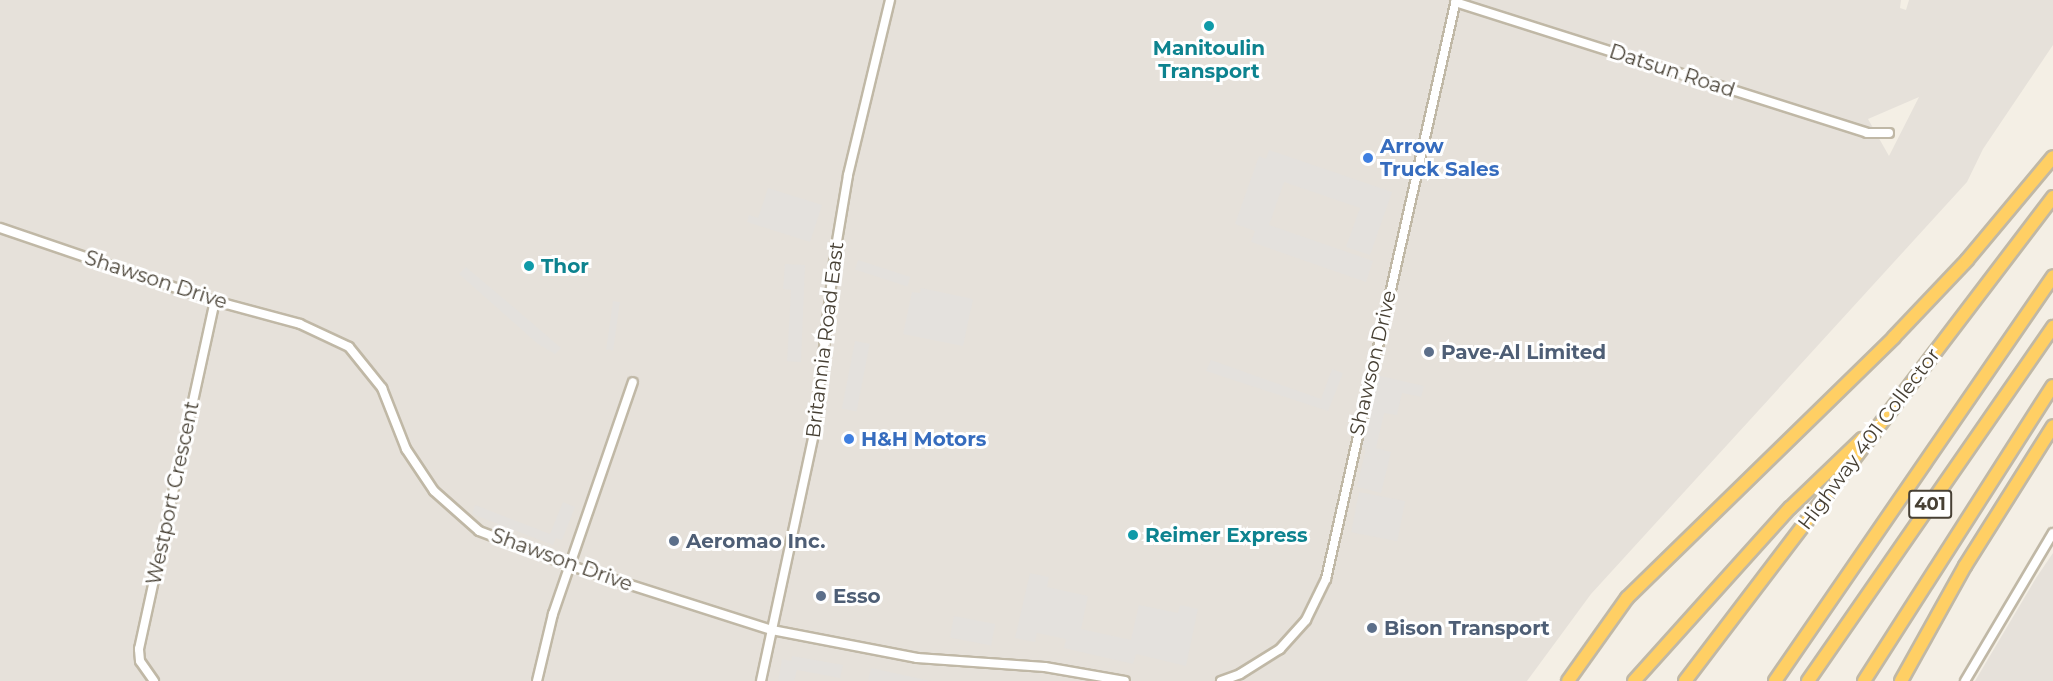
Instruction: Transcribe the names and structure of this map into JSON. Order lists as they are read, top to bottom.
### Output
{
  "streets": {
    "highway": ["Highway 401 Collector", "401"],
    "street": [
      "Datsun Road",
      "Shawson Drive",
      "Britannia Road East",
      "Westport Crescent"
    ]
  },
  "crossings": [
    ["Datsun Road", "Shawson Drive"],
    ["Shawson Drive", "Britannia Road East"],
    ["Shawson Drive", "Westport Crescent"]
  ],
  "places": [
    "Manitoulin Transport",
    "Arrow Truck Sales",
    "Thor",
    "Pave-Al Limited",
    "H&H Motors",
    "Reimer Express",
    "Aeromao Inc.",
    "Esso",
    "Bison Transport"
  ]
}
